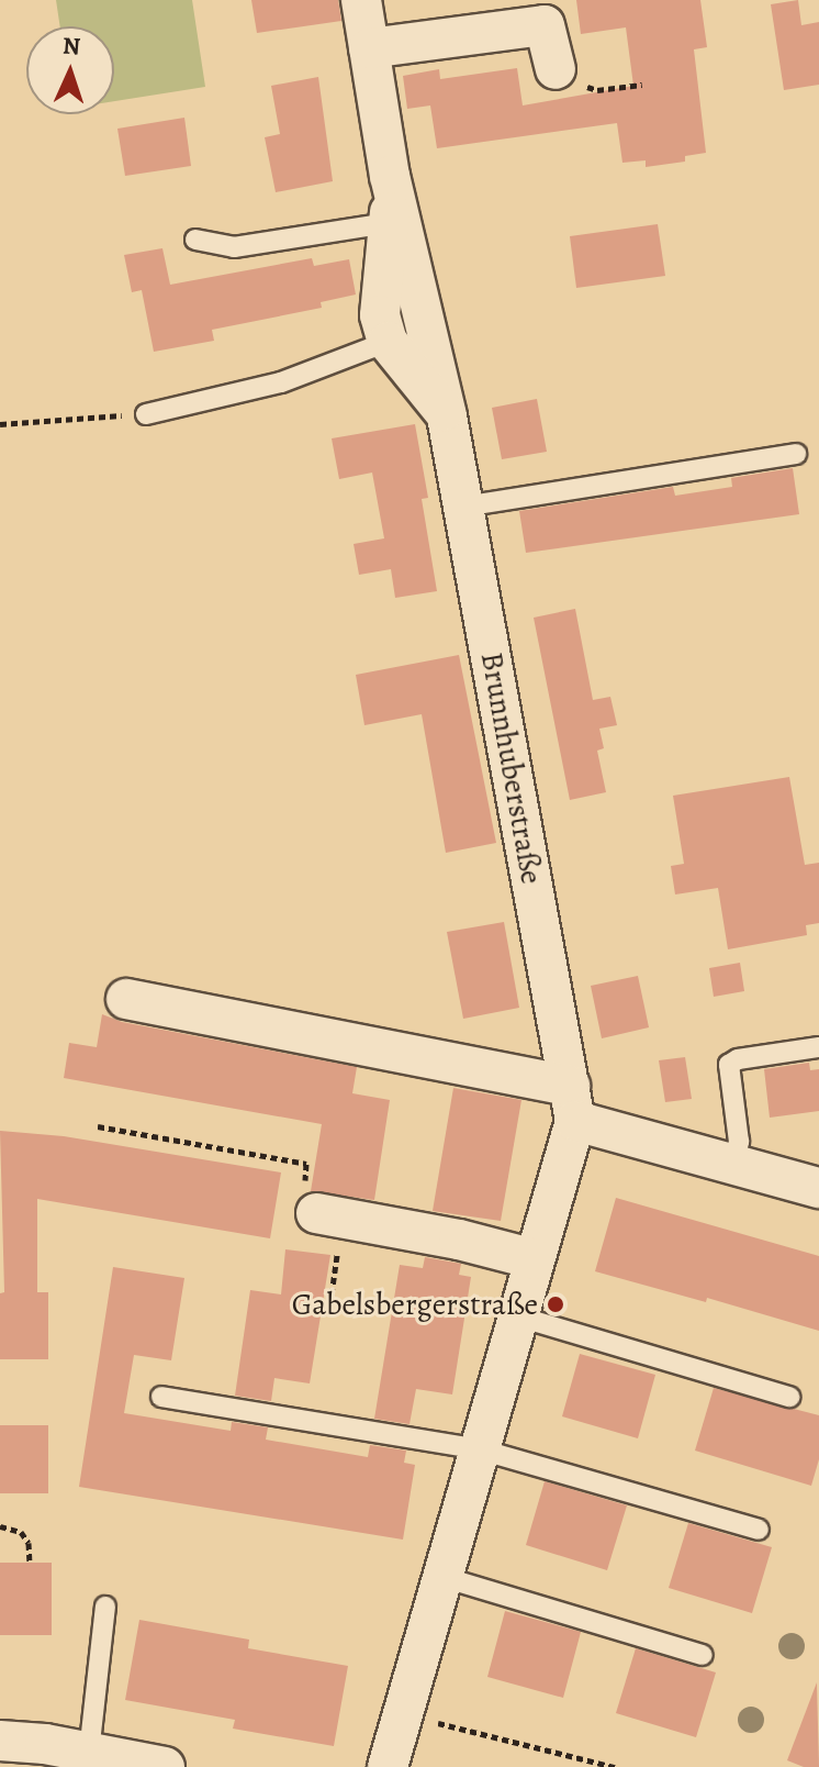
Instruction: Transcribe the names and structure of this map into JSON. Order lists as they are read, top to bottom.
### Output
{
  "streets": {
    "street": ["Brunnhuberstraße"]
  },
  "places": ["Gabelsbergerstraße"],
  "north": "top"
}
